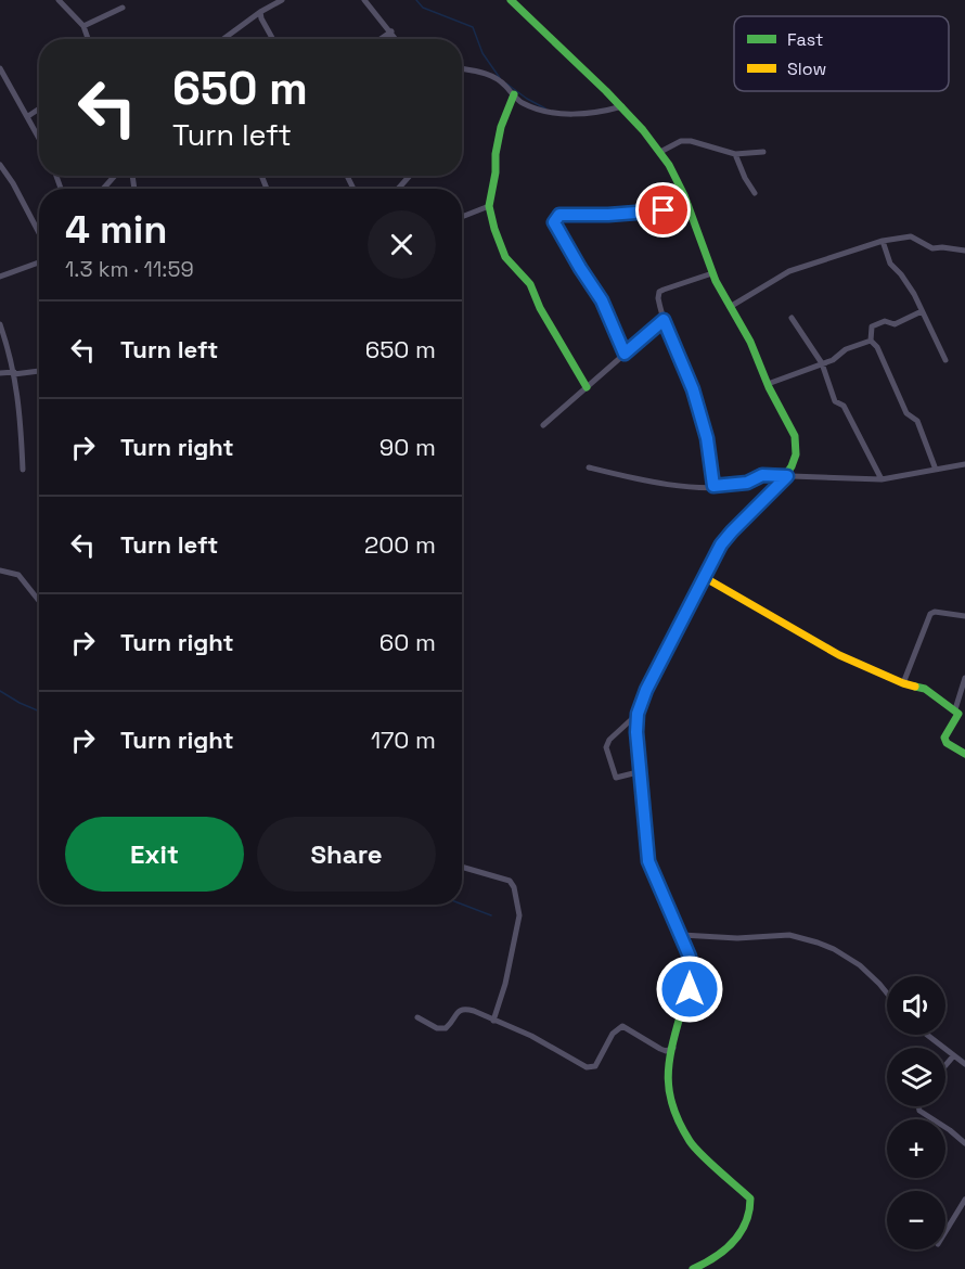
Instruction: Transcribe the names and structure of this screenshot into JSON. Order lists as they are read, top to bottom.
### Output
{
  "legend": ["Fast", "Slow"],
  "page": {
    "turn": ["650 m", "Turn left"],
    "heading": ["4 min", "1.3 km · 11:59"],
    "list": [
      {
        "name": "Turn left",
        "value": "650 m"
      },
      {
        "name": "Turn right",
        "value": "90 m"
      },
      {
        "name": "Turn left",
        "value": "200 m"
      },
      {
        "name": "Turn right",
        "value": "60 m"
      },
      {
        "name": "Turn right",
        "value": "170 m"
      }
    ],
    "buttons": ["Exit", "Share"],
    "map_buttons": ["+", "−"]
  }
}
